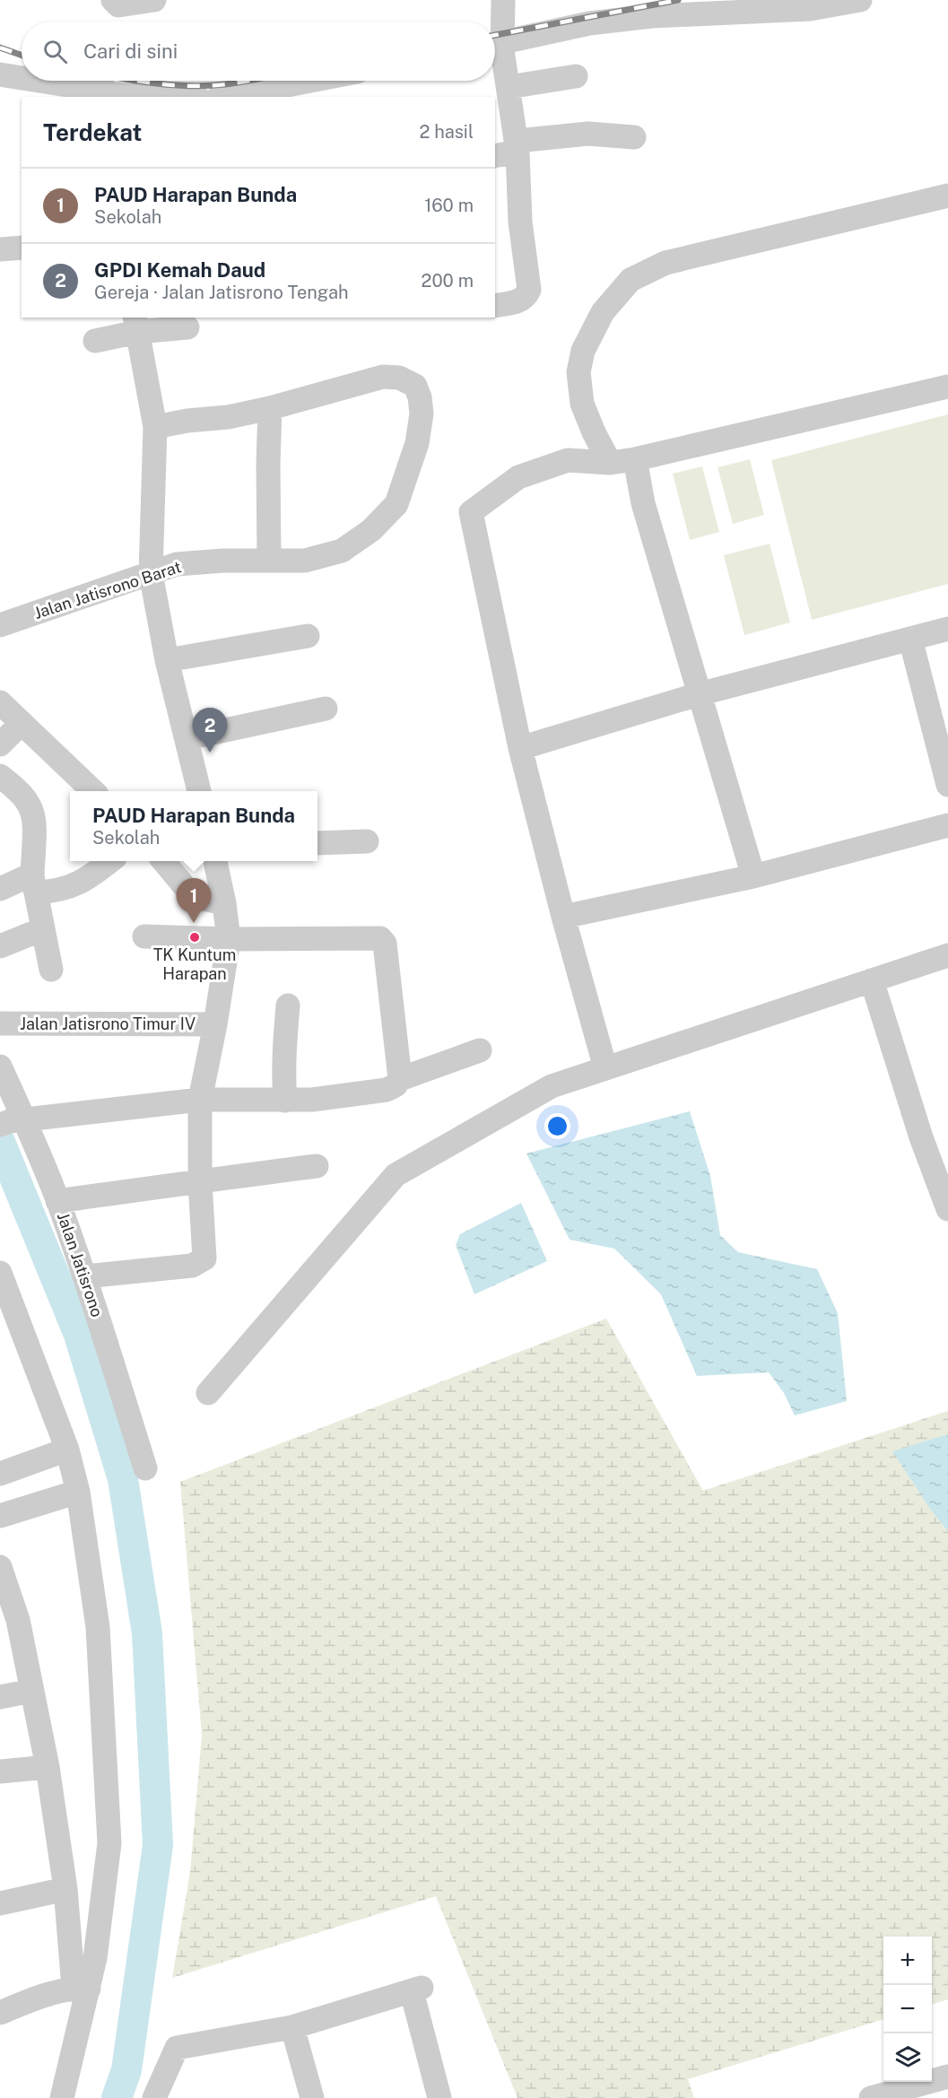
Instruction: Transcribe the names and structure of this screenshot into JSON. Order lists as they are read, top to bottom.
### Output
{
  "streets": {
    "street": ["Jalan Jatisrono Barat", "Jalan Jatisrono Timur IV", "Jalan Jatisrono"]
  },
  "places": ["TK Kuntum Harapan"],
  "page": {
    "search": "Cari di sini",
    "heading": ["Terdekat", "2 hasil"],
    "list": [
      {
        "mark": "1",
        "name": "PAUD Harapan Bunda",
        "note": "Sekolah",
        "value": "160 m"
      },
      {
        "mark": "2",
        "name": "GPDI Kemah Daud",
        "note": "Gereja · Jalan Jatisrono Tengah",
        "value": "200 m"
      }
    ],
    "pins": ["2", "1"],
    "popup": ["PAUD Harapan Bunda", "Sekolah"],
    "map_buttons": ["+", "−"]
  }
}
